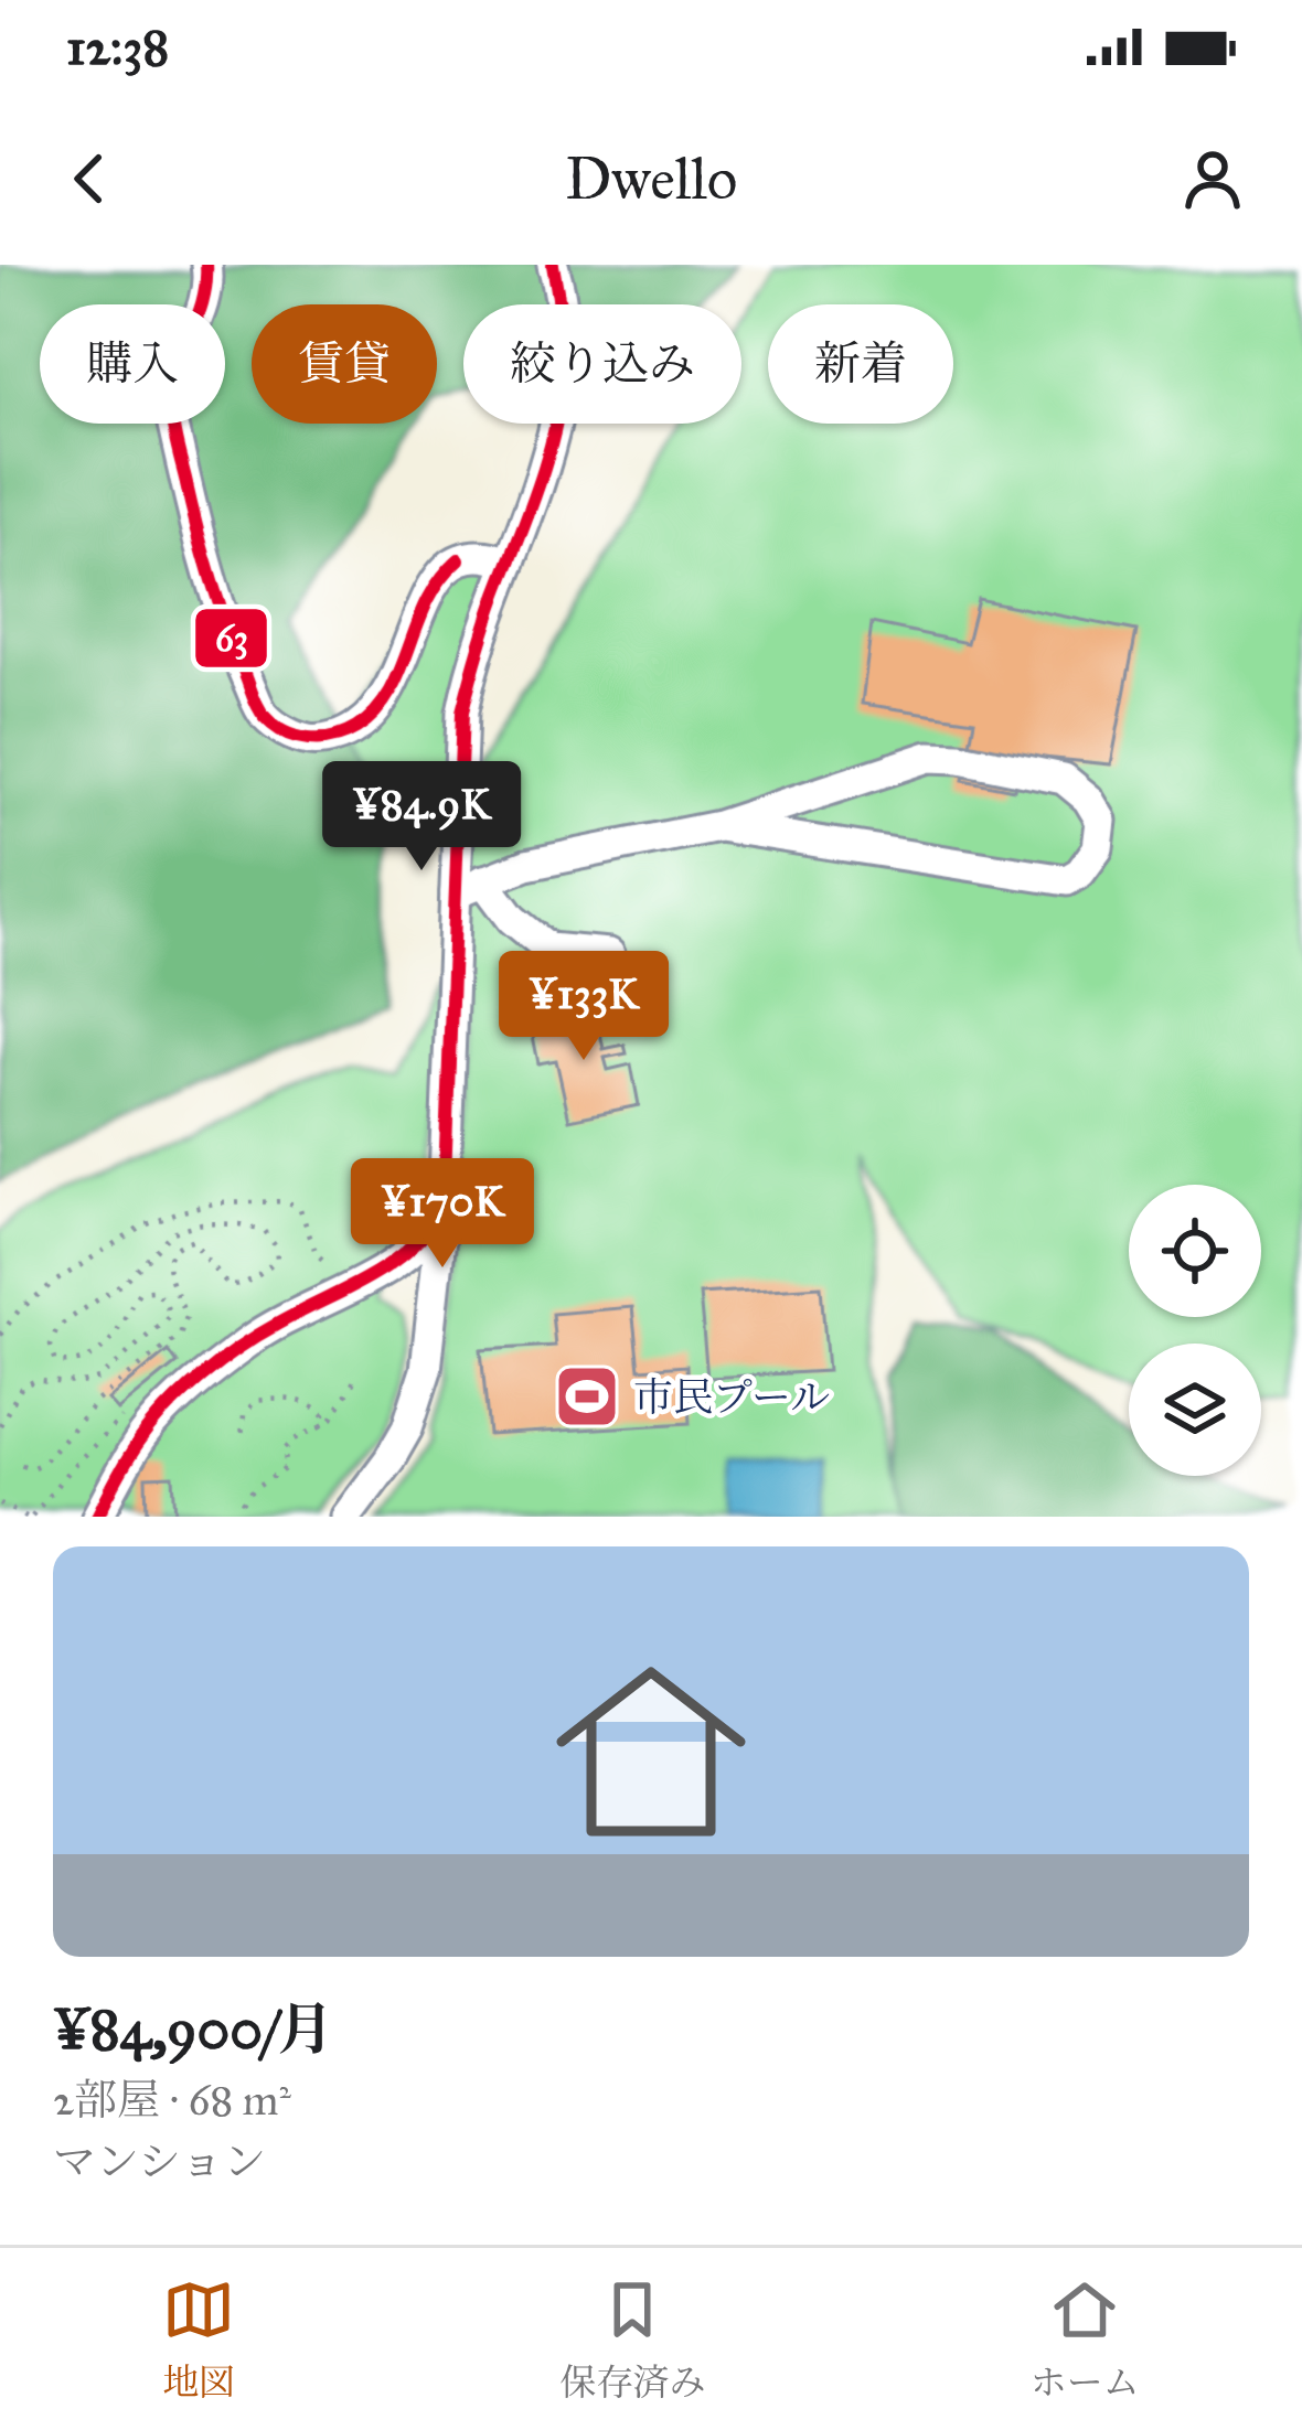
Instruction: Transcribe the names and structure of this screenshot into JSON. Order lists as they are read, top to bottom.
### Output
{
  "places": {
    "sports": ["市民プール"]
  },
  "lines": ["transit line 63"],
  "page": {
    "status": "12:38",
    "header": "Dwello",
    "chip": [
      "購入",
      "賃貸",
      "絞り込み",
      "新着"
    ],
    "price": ["¥84.9K", "¥133K", "¥170K"],
    "list": [
      {
        "name": "¥84,900/月",
        "note": "2部屋 · 68 m² · マンション"
      }
    ],
    "tabs": ["地図", "保存済み", "ホーム"]
  }
}
